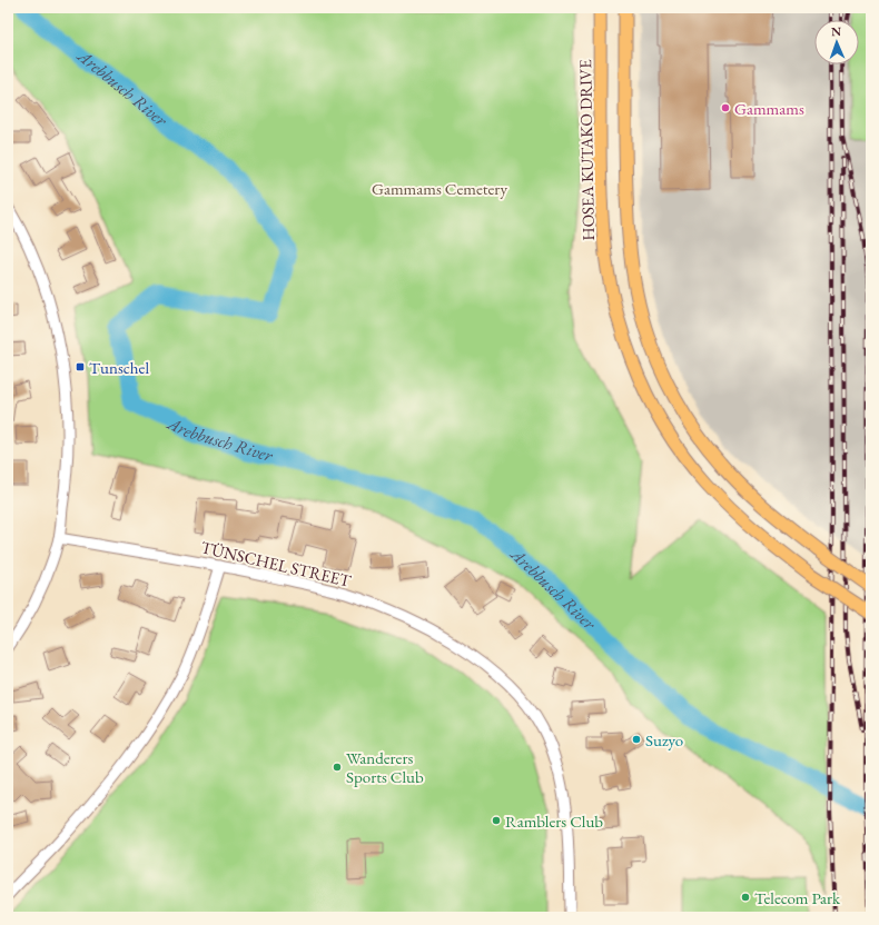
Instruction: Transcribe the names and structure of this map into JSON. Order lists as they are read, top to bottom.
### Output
{
  "streets": {
    "main road": ["HOSEA KUTAKO DRIVE"],
    "street": ["TÜNSCHEL STREET"]
  },
  "water": ["Arebbusch River"],
  "parks": ["Gammams Cemetery"],
  "places": {
    "other": [
      "Gammams",
      "Suzyo",
      "Wanderers Sports Club",
      "Ramblers Club",
      "Telecom Park"
    ],
    "transit": ["Tunschel"]
  },
  "north": "top"
}
